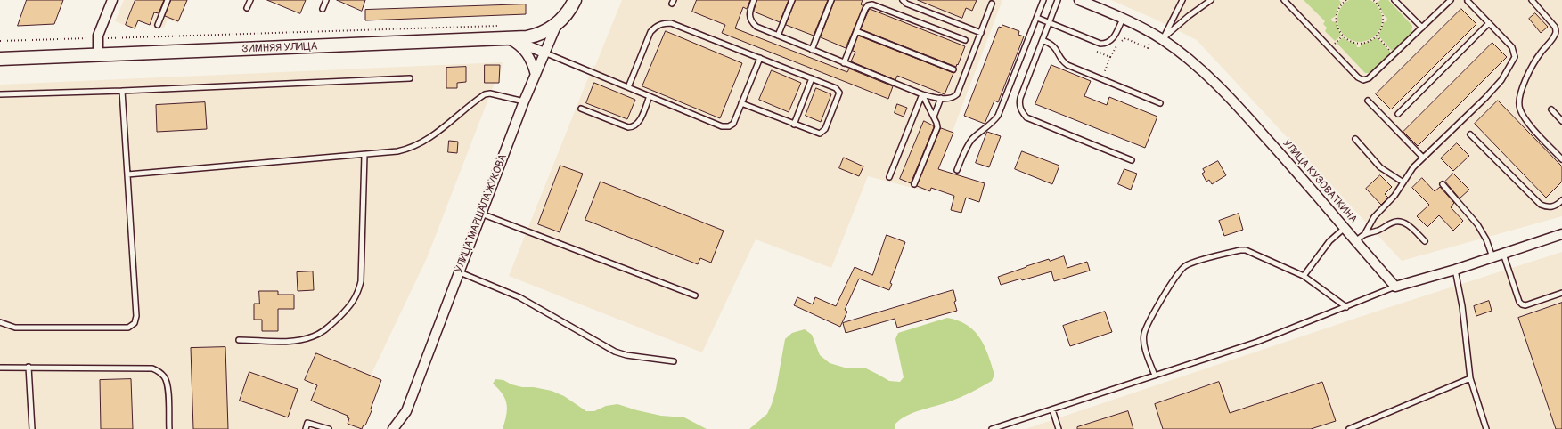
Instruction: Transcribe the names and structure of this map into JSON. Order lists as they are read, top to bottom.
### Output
{
  "streets": {
    "main road": ["ЗИМНЯЯ УЛИЦА", "УЛИЦА МАРШАЛА ЖУКОВА"],
    "street": ["УЛИЦА КУЗОВАТКИНА"]
  },
  "crossings": [
    ["ЗИМНЯЯ УЛИЦА", "УЛИЦА МАРШАЛА ЖУКОВА"]
  ]
}
